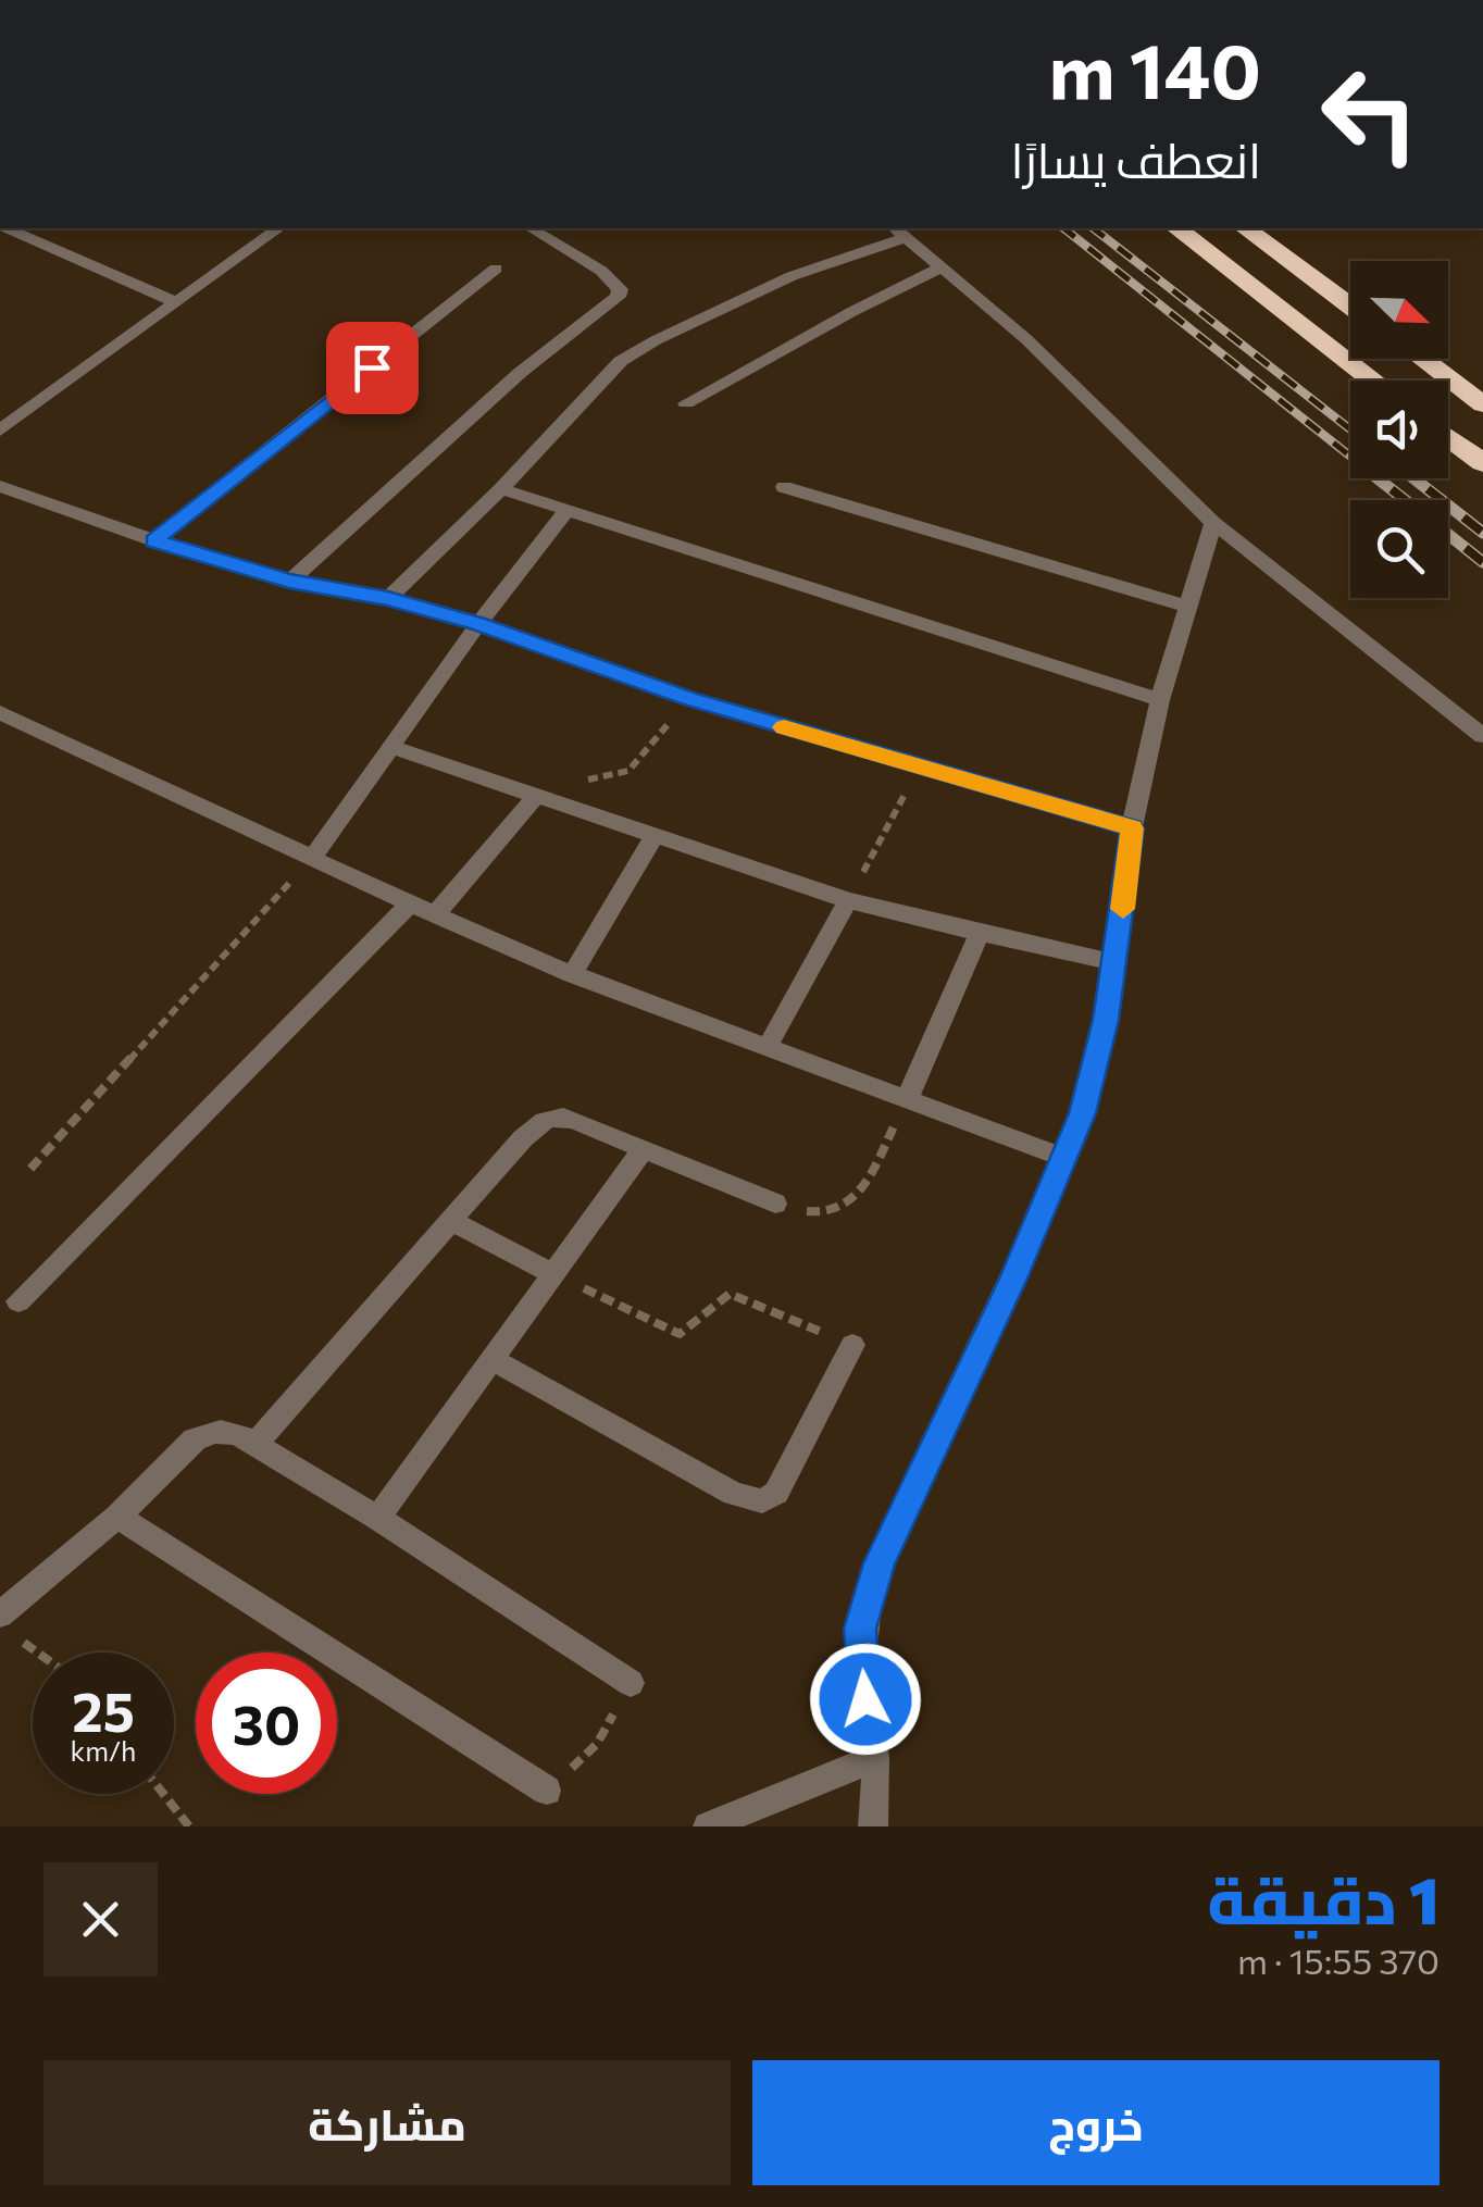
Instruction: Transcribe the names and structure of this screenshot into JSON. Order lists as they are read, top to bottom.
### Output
{
  "north": "bottom right",
  "page": {
    "turn": ["140 m", "انعطف يسارًا"],
    "speed": "25 km/h",
    "limit": "30",
    "heading": ["1 دقيقة", "370 m · 15:55"],
    "buttons": ["خروج", "مشاركة"]
  }
}
